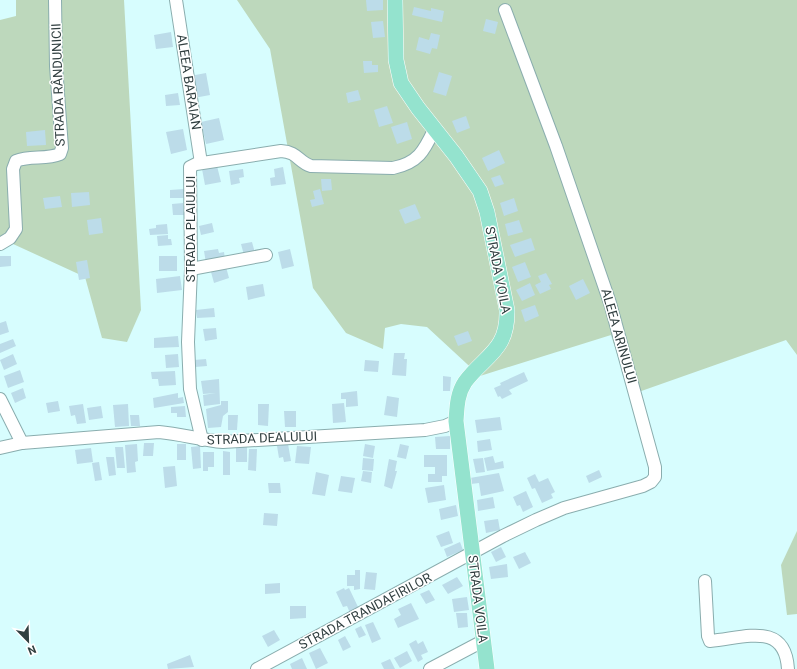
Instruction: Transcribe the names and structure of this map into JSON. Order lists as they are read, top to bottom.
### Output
{
  "streets": {
    "main road": ["STRADA VOILA"],
    "street": [
      "ALEEA BARAIAN",
      "STRADA RÂNDUNICII",
      "STRADA PLAIULUI",
      "ALEEA ARINULUI",
      "STRADA DEALULUI",
      "STRADA TRANDAFIRILOR"
    ]
  },
  "crossings": [
    ["ALEEA BARAIAN", "STRADA PLAIULUI"],
    ["STRADA PLAIULUI", "STRADA VOILA"],
    ["STRADA PLAIULUI", "STRADA DEALULUI"],
    ["STRADA VOILA", "ALEEA ARINULUI"],
    ["STRADA VOILA", "STRADA DEALULUI"],
    ["STRADA VOILA", "STRADA TRANDAFIRILOR"],
    ["ALEEA ARINULUI", "STRADA TRANDAFIRILOR"]
  ],
  "north": "bottom right"
}
